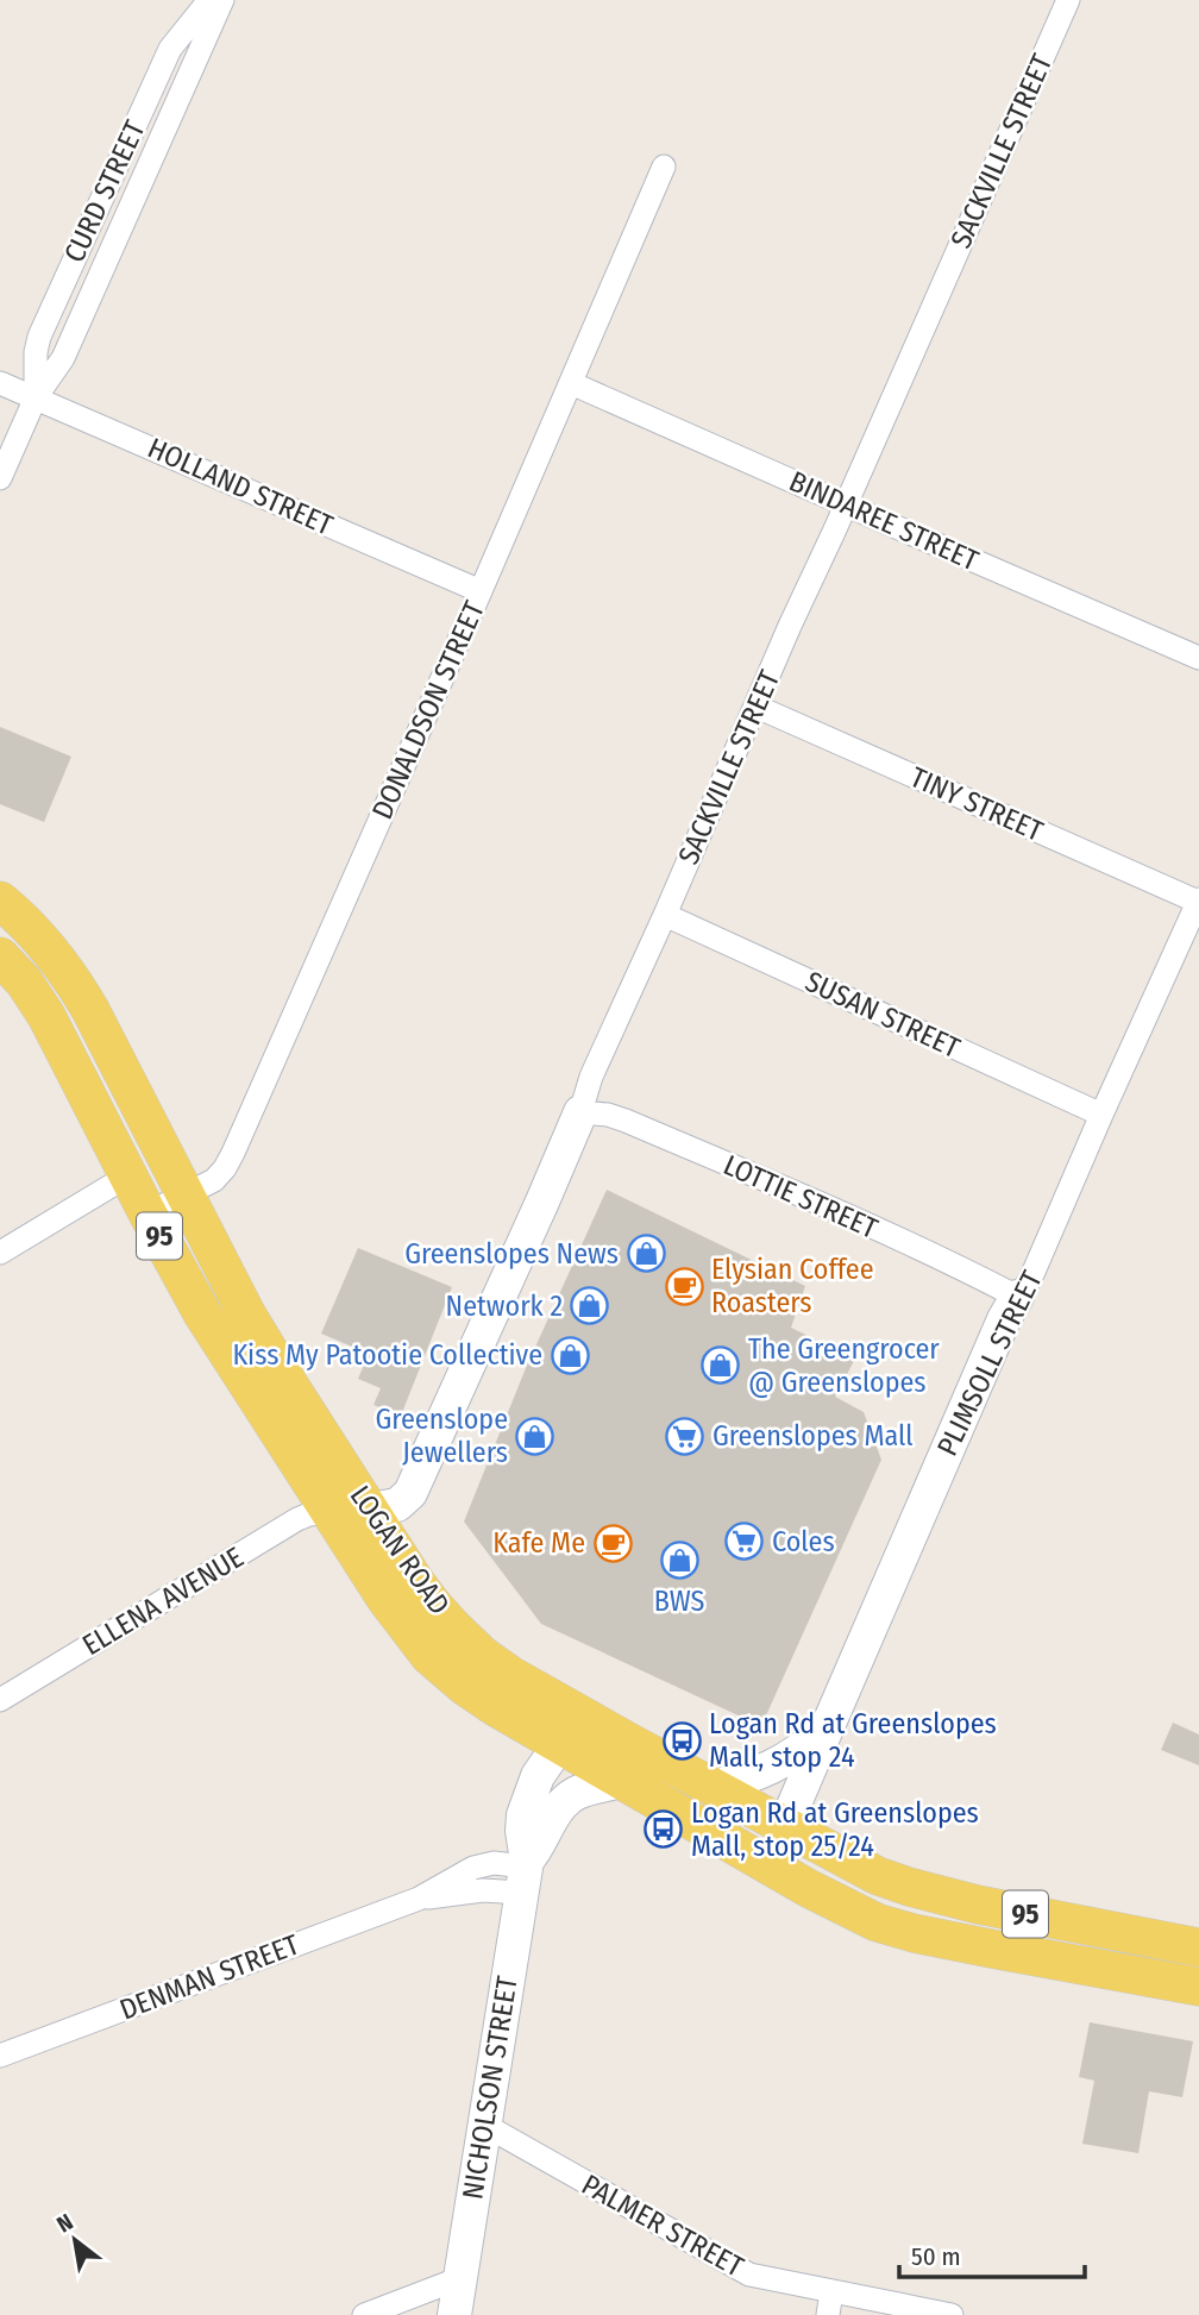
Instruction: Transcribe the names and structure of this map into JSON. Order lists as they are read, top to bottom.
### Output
{
  "streets": {
    "main road": ["95", "LOGAN ROAD", "NICHOLSON STREET"],
    "street": [
      "SACKVILLE STREET",
      "CURD STREET",
      "HOLLAND STREET",
      "BINDAREE STREET",
      "DONALDSON STREET",
      "TINY STREET",
      "SUSAN STREET",
      "LOTTIE STREET",
      "PLIMSOLL STREET",
      "ELLENA AVENUE",
      "DENMAN STREET",
      "PALMER STREET"
    ]
  },
  "crossings": [
    ["SACKVILLE STREET", "BINDAREE STREET"],
    ["SACKVILLE STREET", "TINY STREET"],
    ["SACKVILLE STREET", "SUSAN STREET"],
    ["SACKVILLE STREET", "LOTTIE STREET"],
    ["SACKVILLE STREET", "LOGAN ROAD"],
    ["CURD STREET", "HOLLAND STREET"],
    ["HOLLAND STREET", "DONALDSON STREET"],
    ["BINDAREE STREET", "DONALDSON STREET"],
    ["DONALDSON STREET", "LOGAN ROAD"],
    ["TINY STREET", "PLIMSOLL STREET"],
    ["SUSAN STREET", "PLIMSOLL STREET"],
    ["LOTTIE STREET", "PLIMSOLL STREET"],
    ["PLIMSOLL STREET", "LOGAN ROAD"],
    ["LOGAN ROAD", "ELLENA AVENUE"],
    ["LOGAN ROAD", "NICHOLSON STREET"],
    ["DENMAN STREET", "NICHOLSON STREET"],
    ["NICHOLSON STREET", "PALMER STREET"]
  ],
  "places": {
    "shop": [
      "Greenslopes News",
      "Network 2",
      "Kiss My Patootie Collective",
      "The Greengrocer @ Greenslopes",
      "Greenslope Jewellers",
      "BWS"
    ],
    "cafe": ["Elysian Coffee Roasters", "Kafe Me"],
    "supermarket": ["Greenslopes Mall", "Coles"],
    "bus stop": ["Logan Rd at Greenslopes Mall, stop 24", "Logan Rd at Greenslopes Mall, stop 25/24"]
  },
  "scale_bar": "50 m",
  "north": "top left"
}
